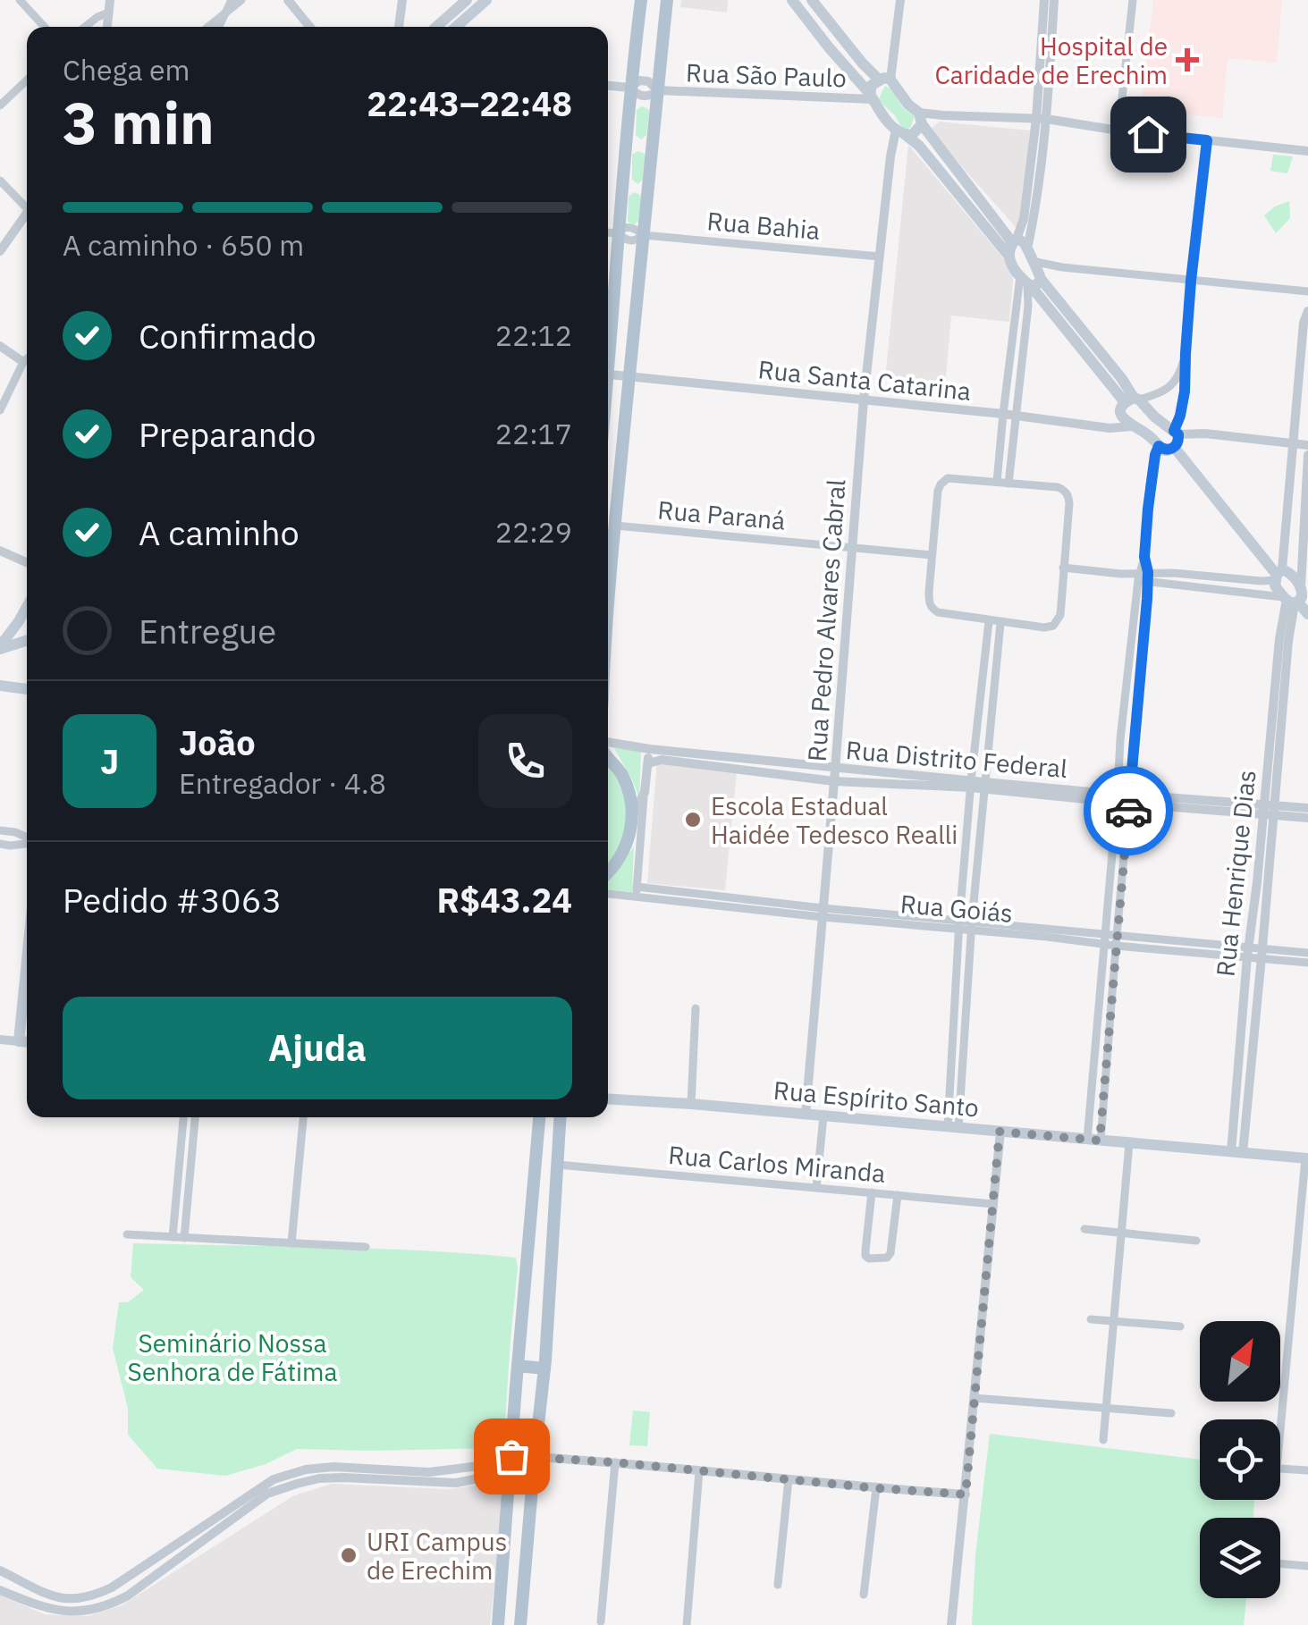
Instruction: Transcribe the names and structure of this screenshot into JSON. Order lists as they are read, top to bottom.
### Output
{
  "streets": {
    "main road": ["Rua Espírito Santo"],
    "street": [
      "Rua São Paulo",
      "Rua Bahia",
      "Rua Santa Catarina",
      "Rua Paraná",
      "Rua Pedro Alvares Cabral",
      "Rua Distrito Federal",
      "Rua Henrique Dias",
      "Rua Goiás",
      "Rua Carlos Miranda"
    ]
  },
  "crossings": [
    ["Rua Bahia", "Rua Pedro Alvares Cabral"],
    ["Rua Santa Catarina", "Rua Pedro Alvares Cabral"],
    ["Rua Paraná", "Rua Pedro Alvares Cabral"],
    ["Rua Pedro Alvares Cabral", "Rua Distrito Federal"],
    ["Rua Pedro Alvares Cabral", "Rua Goiás"],
    ["Rua Pedro Alvares Cabral", "Rua Espírito Santo"],
    ["Rua Distrito Federal", "Rua Henrique Dias"],
    ["Rua Henrique Dias", "Rua Goiás"],
    ["Rua Henrique Dias", "Rua Espírito Santo"]
  ],
  "parks": ["Seminário Nossa Senhora de Fátima"],
  "places": {
    "health": ["Hospital de Caridade de Erechim"],
    "other": ["Escola Estadual Haidée Tedesco Realli", "URI Campus de Erechim"]
  },
  "north": "top right",
  "page": {
    "heading": ["3 min", "Chega em", "22:43–22:48"],
    "panel": [
      "João",
      "Entregador · 4.8",
      "Pedido #3063",
      "R$43.24"
    ],
    "bar": "A caminho · 650 m",
    "list": [
      ["Confirmado", "22:12"],
      ["Preparando", "22:17"],
      ["A caminho", "22:29"],
      "Entregue"
    ],
    "round": "J",
    "buttons": "Ajuda"
  }
}
